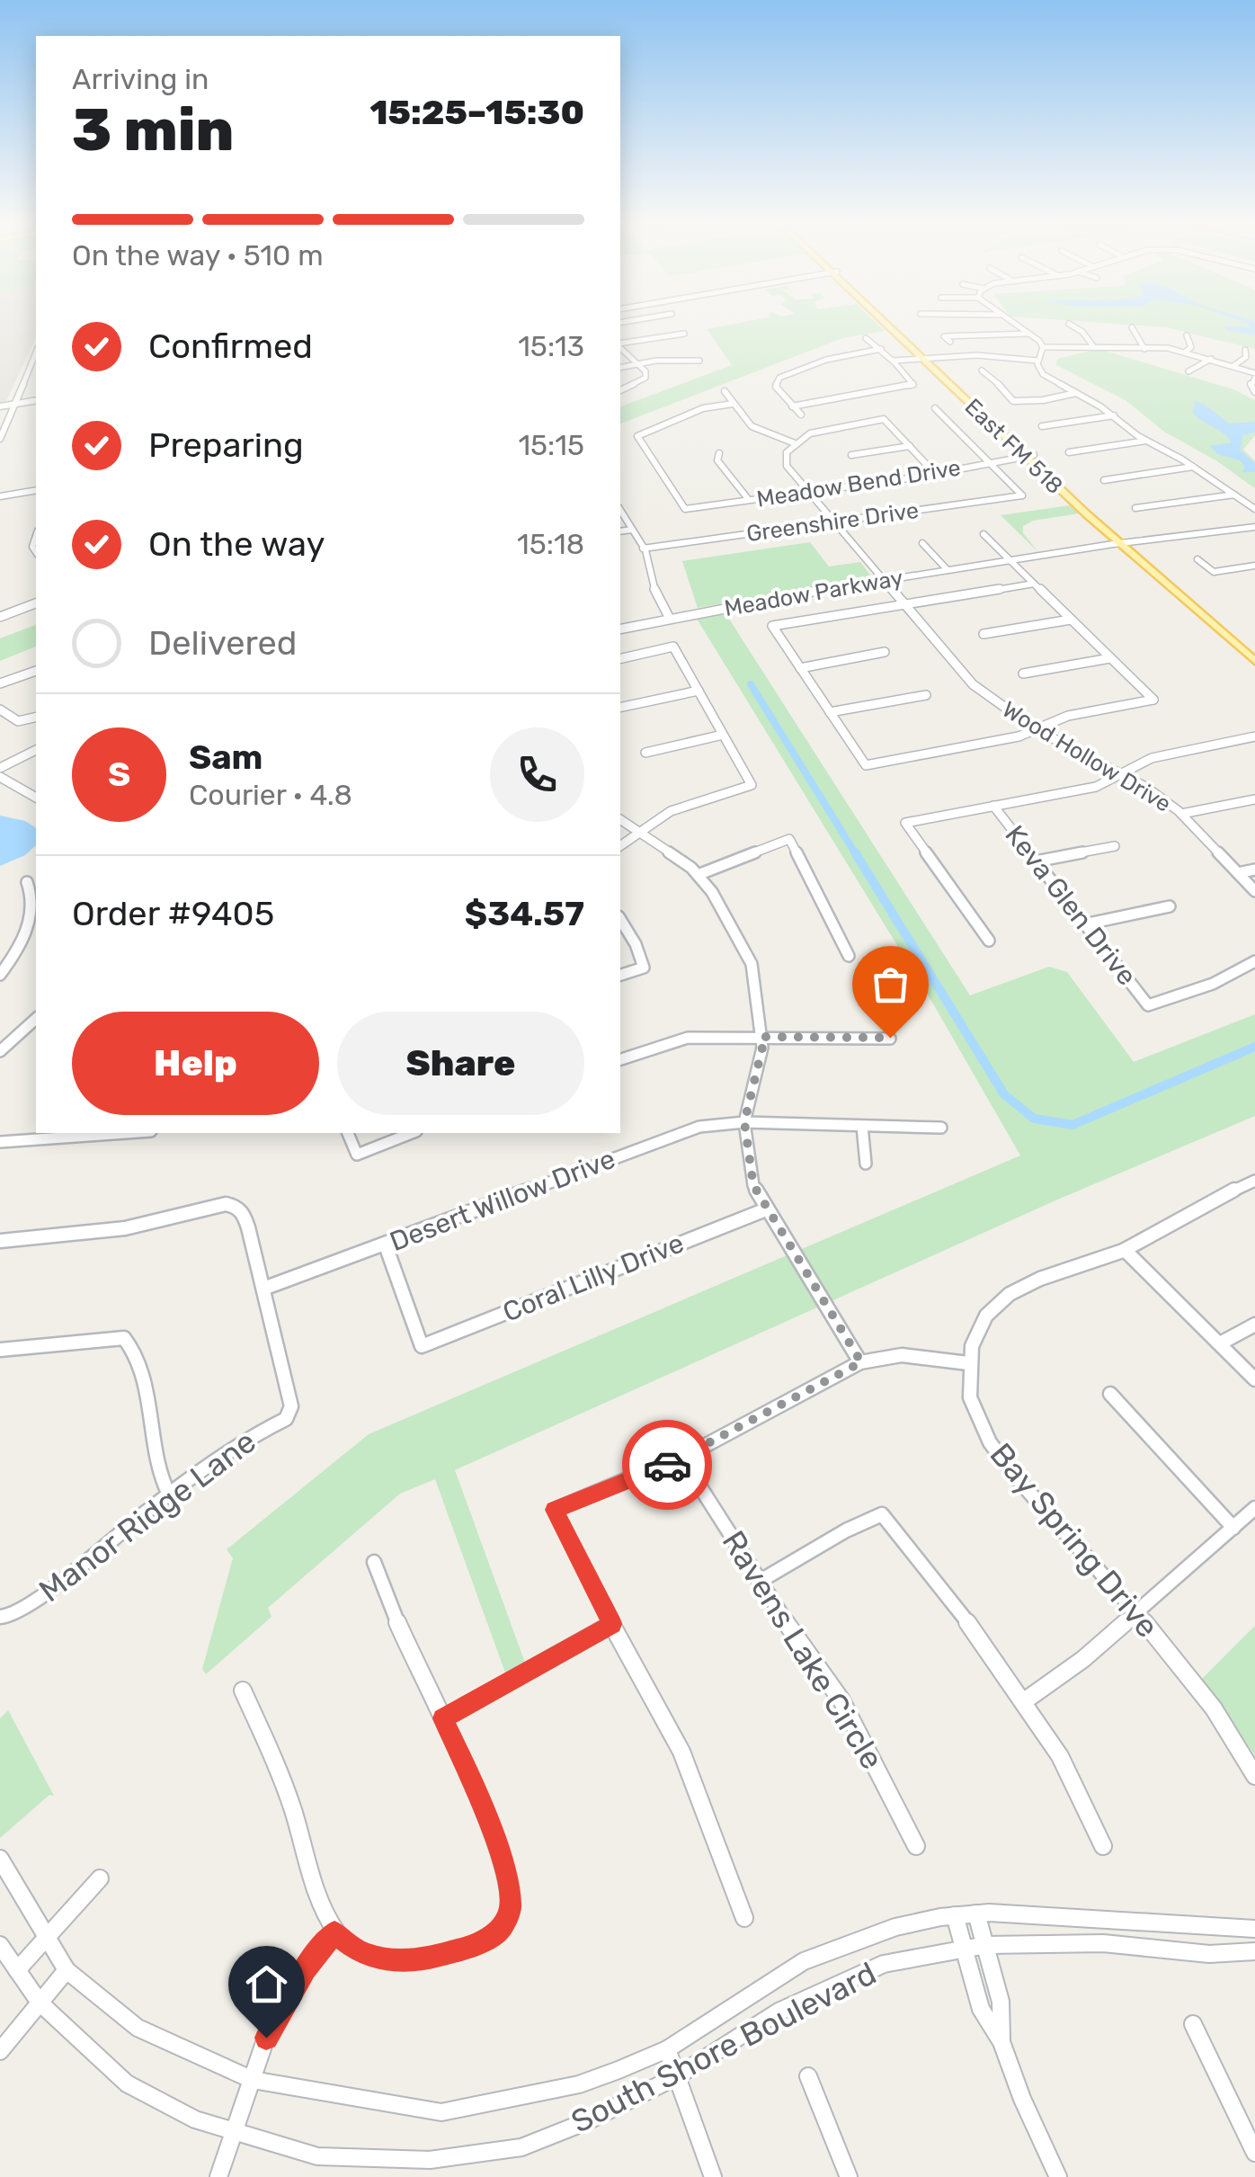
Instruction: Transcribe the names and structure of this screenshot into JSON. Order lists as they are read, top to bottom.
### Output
{
  "streets": {
    "main road": ["East FM 518"],
    "street": [
      "Meadow Bend Drive",
      "Greenshire Drive",
      "Meadow Parkway",
      "Wood Hollow Drive",
      "Keva Glen Drive",
      "Desert Willow Drive",
      "Coral Lilly Drive",
      "Manor Ridge Lane",
      "Bay Spring Drive",
      "Ravens Lake Circle",
      "South Shore Boulevard"
    ]
  },
  "crossings": [
    ["East FM 518", "Meadow Bend Drive"],
    ["East FM 518", "Meadow Parkway"],
    ["Meadow Bend Drive", "Greenshire Drive"],
    ["Meadow Bend Drive", "Wood Hollow Drive"],
    ["Greenshire Drive", "Wood Hollow Drive"],
    ["Meadow Parkway", "Wood Hollow Drive"],
    ["Desert Willow Drive", "Coral Lilly Drive"],
    ["Desert Willow Drive", "Manor Ridge Lane"]
  ],
  "page": {
    "heading": ["3 min", "Arriving in", "15:25–15:30"],
    "panel": [
      "Sam",
      "Courier · 4.8",
      "Order #9405",
      "$34.57"
    ],
    "bar": "On the way · 510 m",
    "list": [
      ["Confirmed", "15:13"],
      ["Preparing", "15:15"],
      ["On the way", "15:18"],
      "Delivered"
    ],
    "round": "S",
    "buttons": ["Help", "Share"]
  }
}
